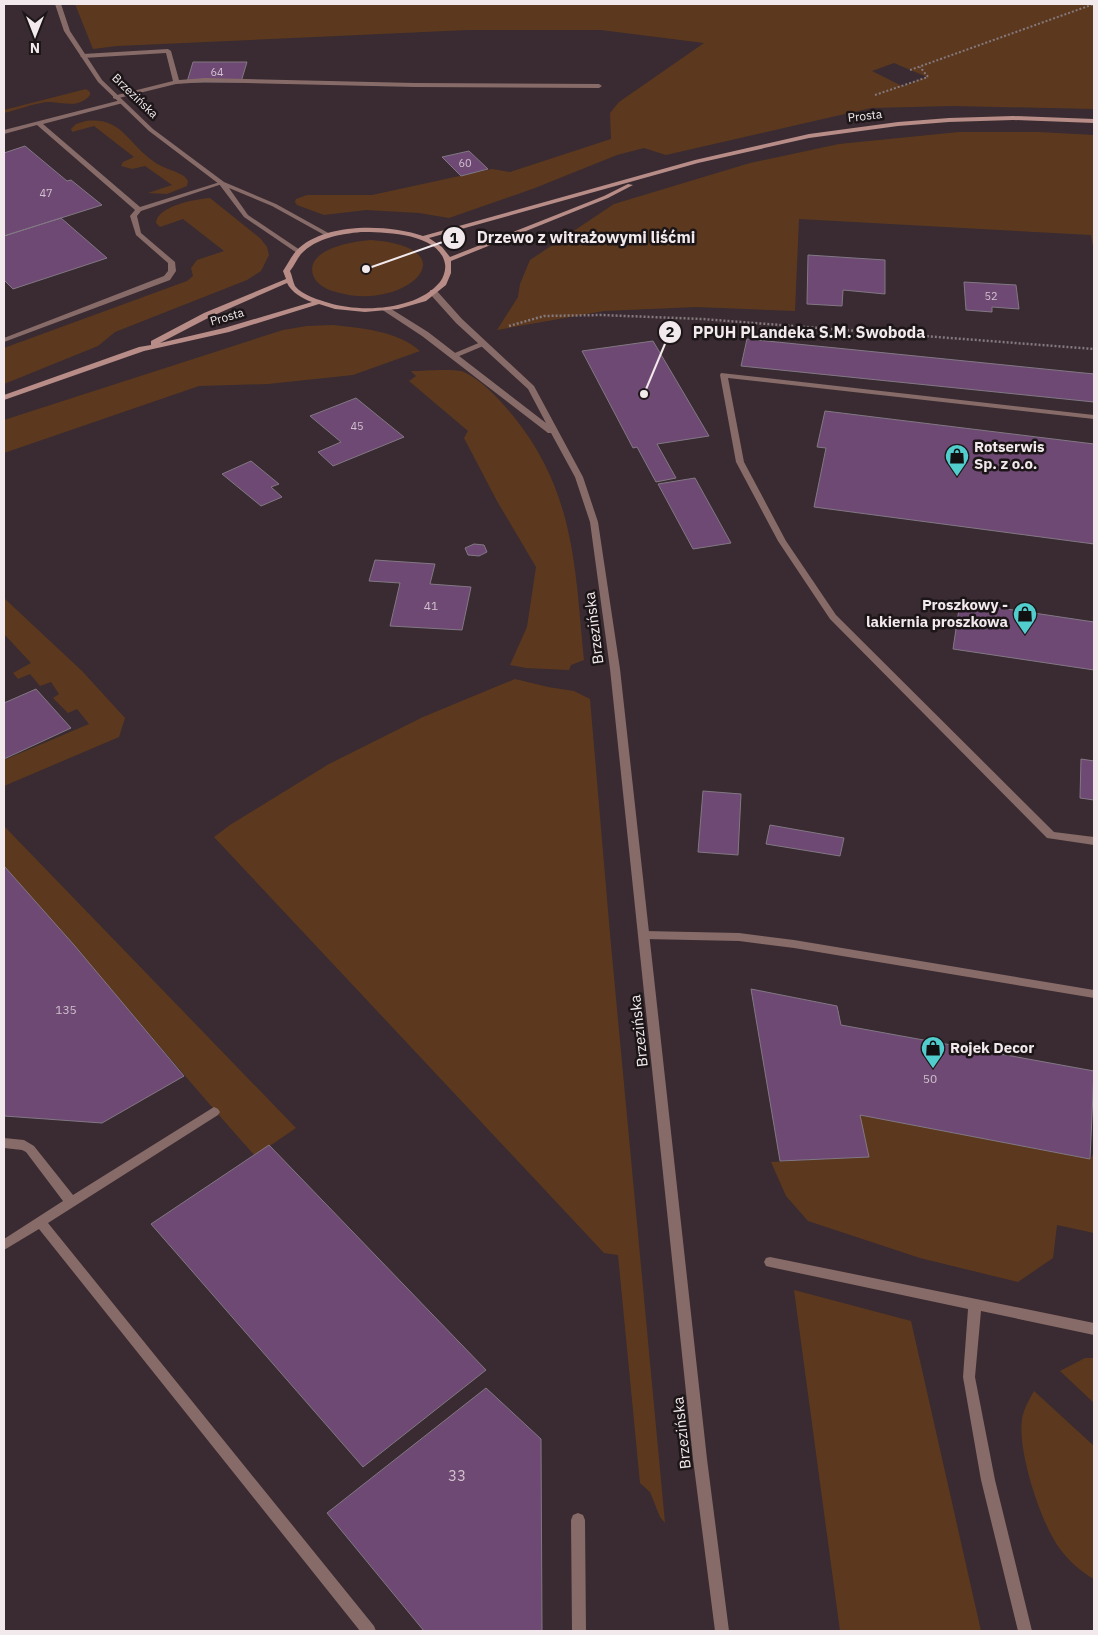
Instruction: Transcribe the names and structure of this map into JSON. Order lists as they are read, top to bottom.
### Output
{
  "streets": {
    "main road": ["Prosta"],
    "street": ["Brzezińska"]
  },
  "places": {
    "other": ["Drzewo z witrażowymi liśćmi", "PPUH PLandeka S.M. Swoboda"],
    "shop": ["Rotserwis Sp. z o.o.", "Proszkowy - lakiernia proszkowa", "Rojek Decor"]
  },
  "house_numbers": [
    "64",
    "60",
    "47",
    "52",
    "45",
    "41",
    "135",
    "50",
    "33"
  ],
  "north": "bottom"
}
